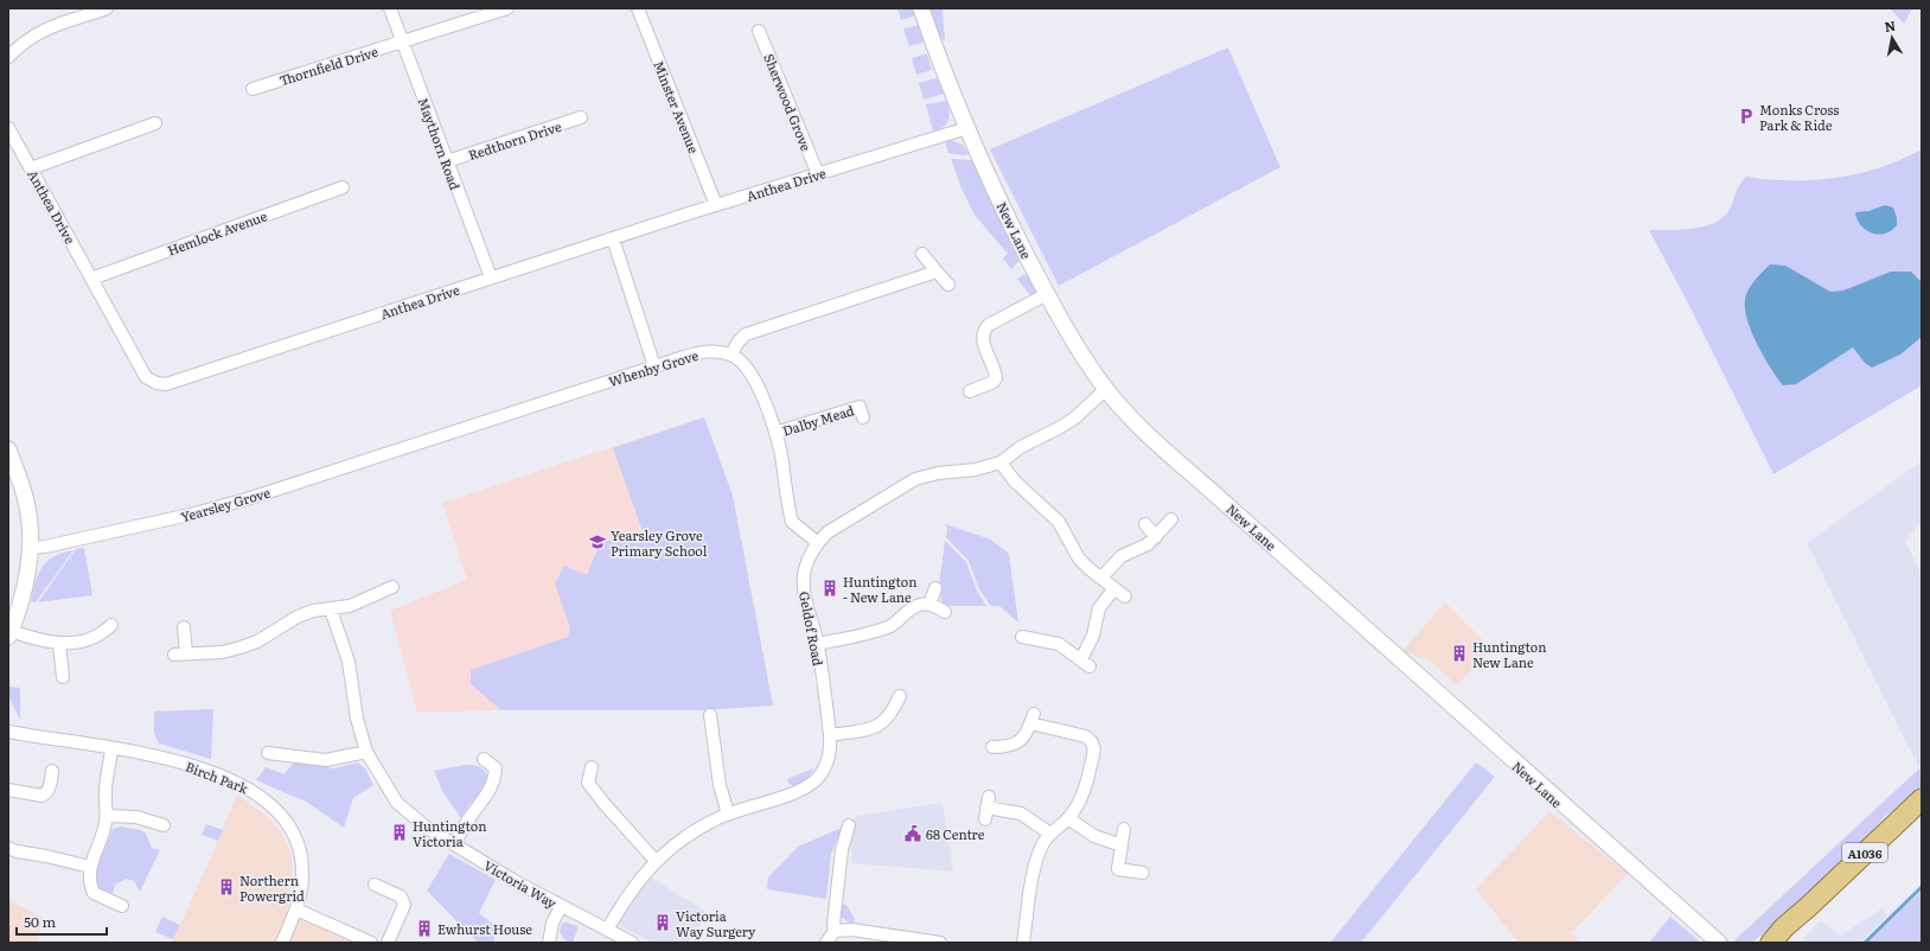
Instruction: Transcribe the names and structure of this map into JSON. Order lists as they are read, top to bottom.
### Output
{
  "streets": {
    "main road": ["A1036"],
    "street": [
      "Thornfield Drive",
      "Sherwood Grove",
      "Minster Avenue",
      "Redthorn Drive",
      "Maythorn Road",
      "Anthea Drive",
      "New Lane",
      "Hemlock Avenue",
      "Whenby Grove",
      "Dalby Mead",
      "Yearsley Grove",
      "Geldof Road",
      "Birch Park",
      "Victoria Way"
    ]
  },
  "crossings": [
    ["Thornfield Drive", "Maythorn Road"],
    ["Sherwood Grove", "Anthea Drive"],
    ["Minster Avenue", "Anthea Drive"],
    ["Redthorn Drive", "Maythorn Road"],
    ["Maythorn Road", "Anthea Drive"],
    ["Anthea Drive", "New Lane"],
    ["Anthea Drive", "Hemlock Avenue"],
    ["New Lane", "Geldof Road"],
    ["Whenby Grove", "Yearsley Grove"],
    ["Geldof Road", "Victoria Way"]
  ],
  "places": {
    "parking": ["Monks Cross Park & Ride"],
    "school or university": ["Yearsley Grove Primary School"],
    "building": [
      "Huntington - New Lane",
      "Huntington New Lane",
      "Huntington Victoria",
      "Northern Powergrid",
      "Victoria Way Surgery",
      "Ewhurst House"
    ],
    "public building": ["68 Centre"]
  },
  "scale_bar": "50 m",
  "north": "top"
}
